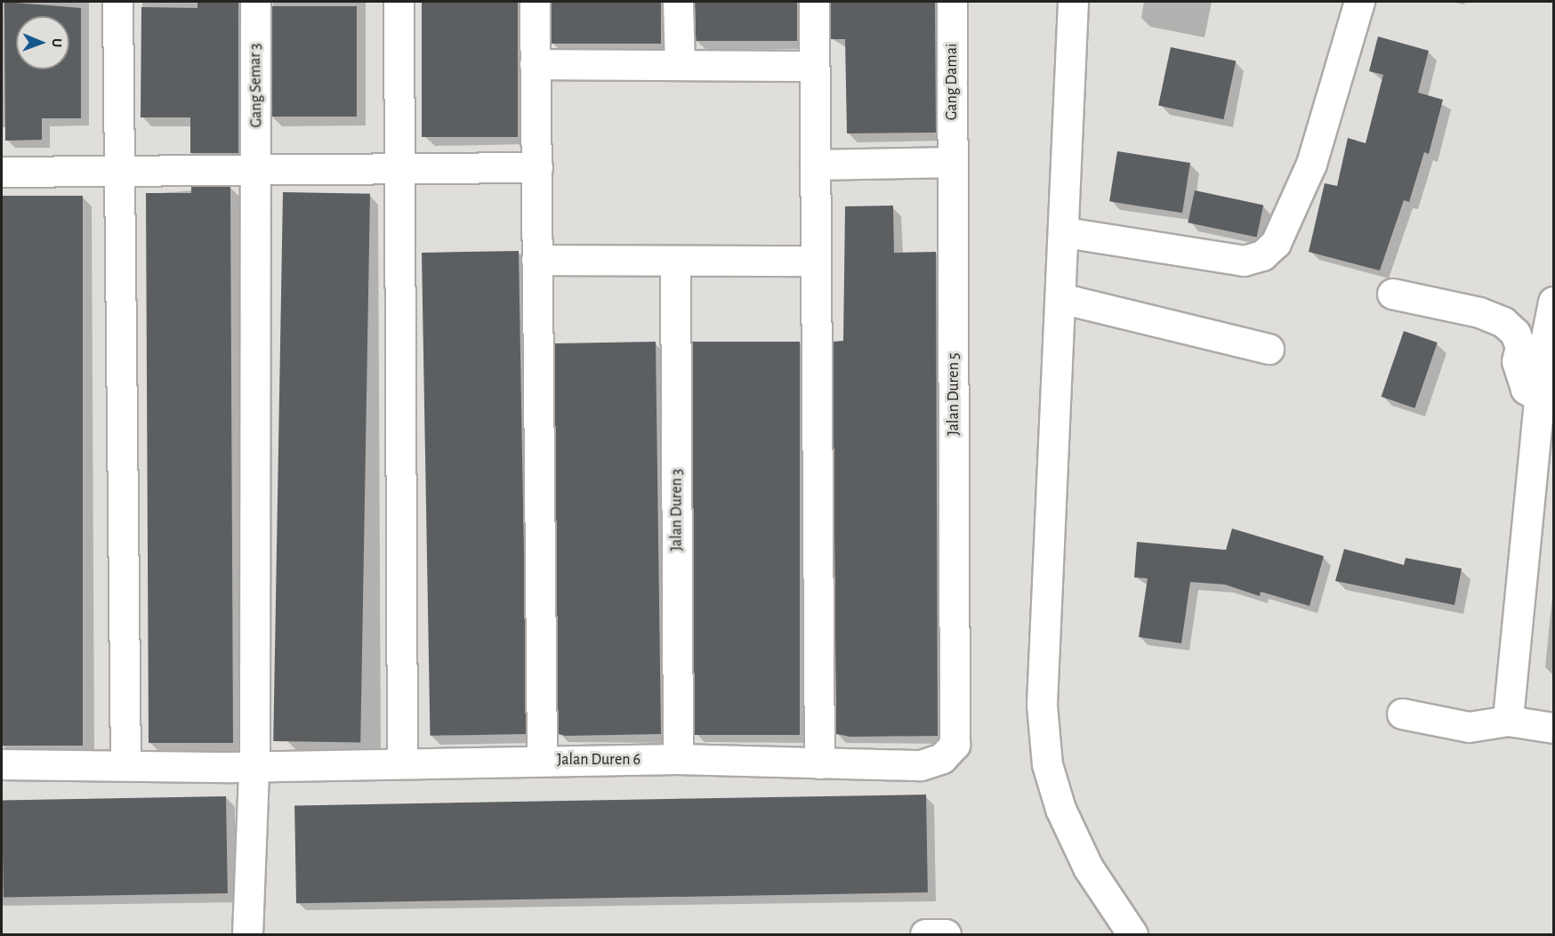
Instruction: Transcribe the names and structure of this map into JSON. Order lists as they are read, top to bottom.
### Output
{
  "streets": {
    "street": [
      "Gang Damai",
      "Gang Semar 3",
      "Jalan Duren 5",
      "Jalan Duren 3",
      "Jalan Duren 6"
    ]
  },
  "crossings": [
    ["Gang Damai", "Jalan Duren 5"],
    ["Gang Semar 3", "Jalan Duren 6"],
    ["Jalan Duren 5", "Jalan Duren 6"],
    ["Jalan Duren 3", "Jalan Duren 6"]
  ],
  "north": "right"
}
